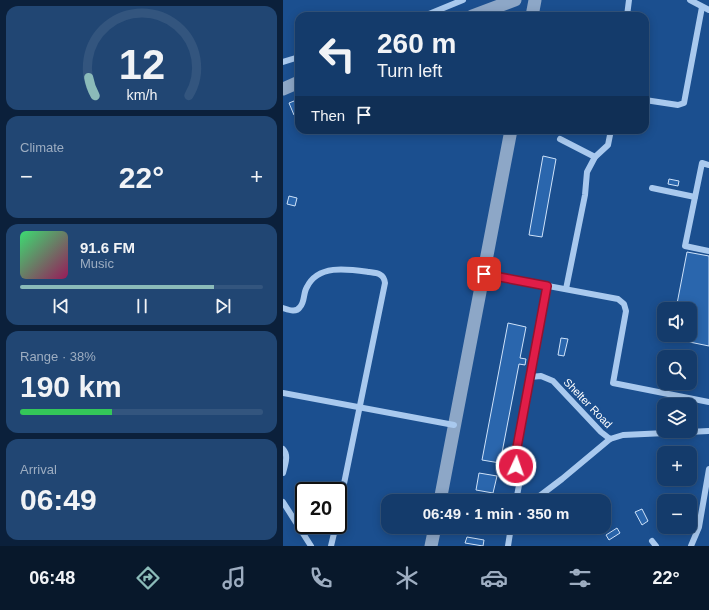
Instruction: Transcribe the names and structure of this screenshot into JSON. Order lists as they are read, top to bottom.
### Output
{
  "streets": {
    "lane": ["Shelter Road"]
  },
  "page": {
    "turn": ["260 m", "Turn left"],
    "then": "Then",
    "tile": [
      "Climate",
      ["Range · 38%", "190 km"],
      ["Arrival", "06:49"]
    ],
    "heat": ["−", "22°", "+"],
    "song": ["91.6 FM", "Music"],
    "map_buttons": ["+", "−"],
    "limit": "20",
    "trip": "06:49 · 1 min · 350 m",
    "tabs": ["06:48", "22°"],
    "gauge": ["12", "km/h"]
  }
}
